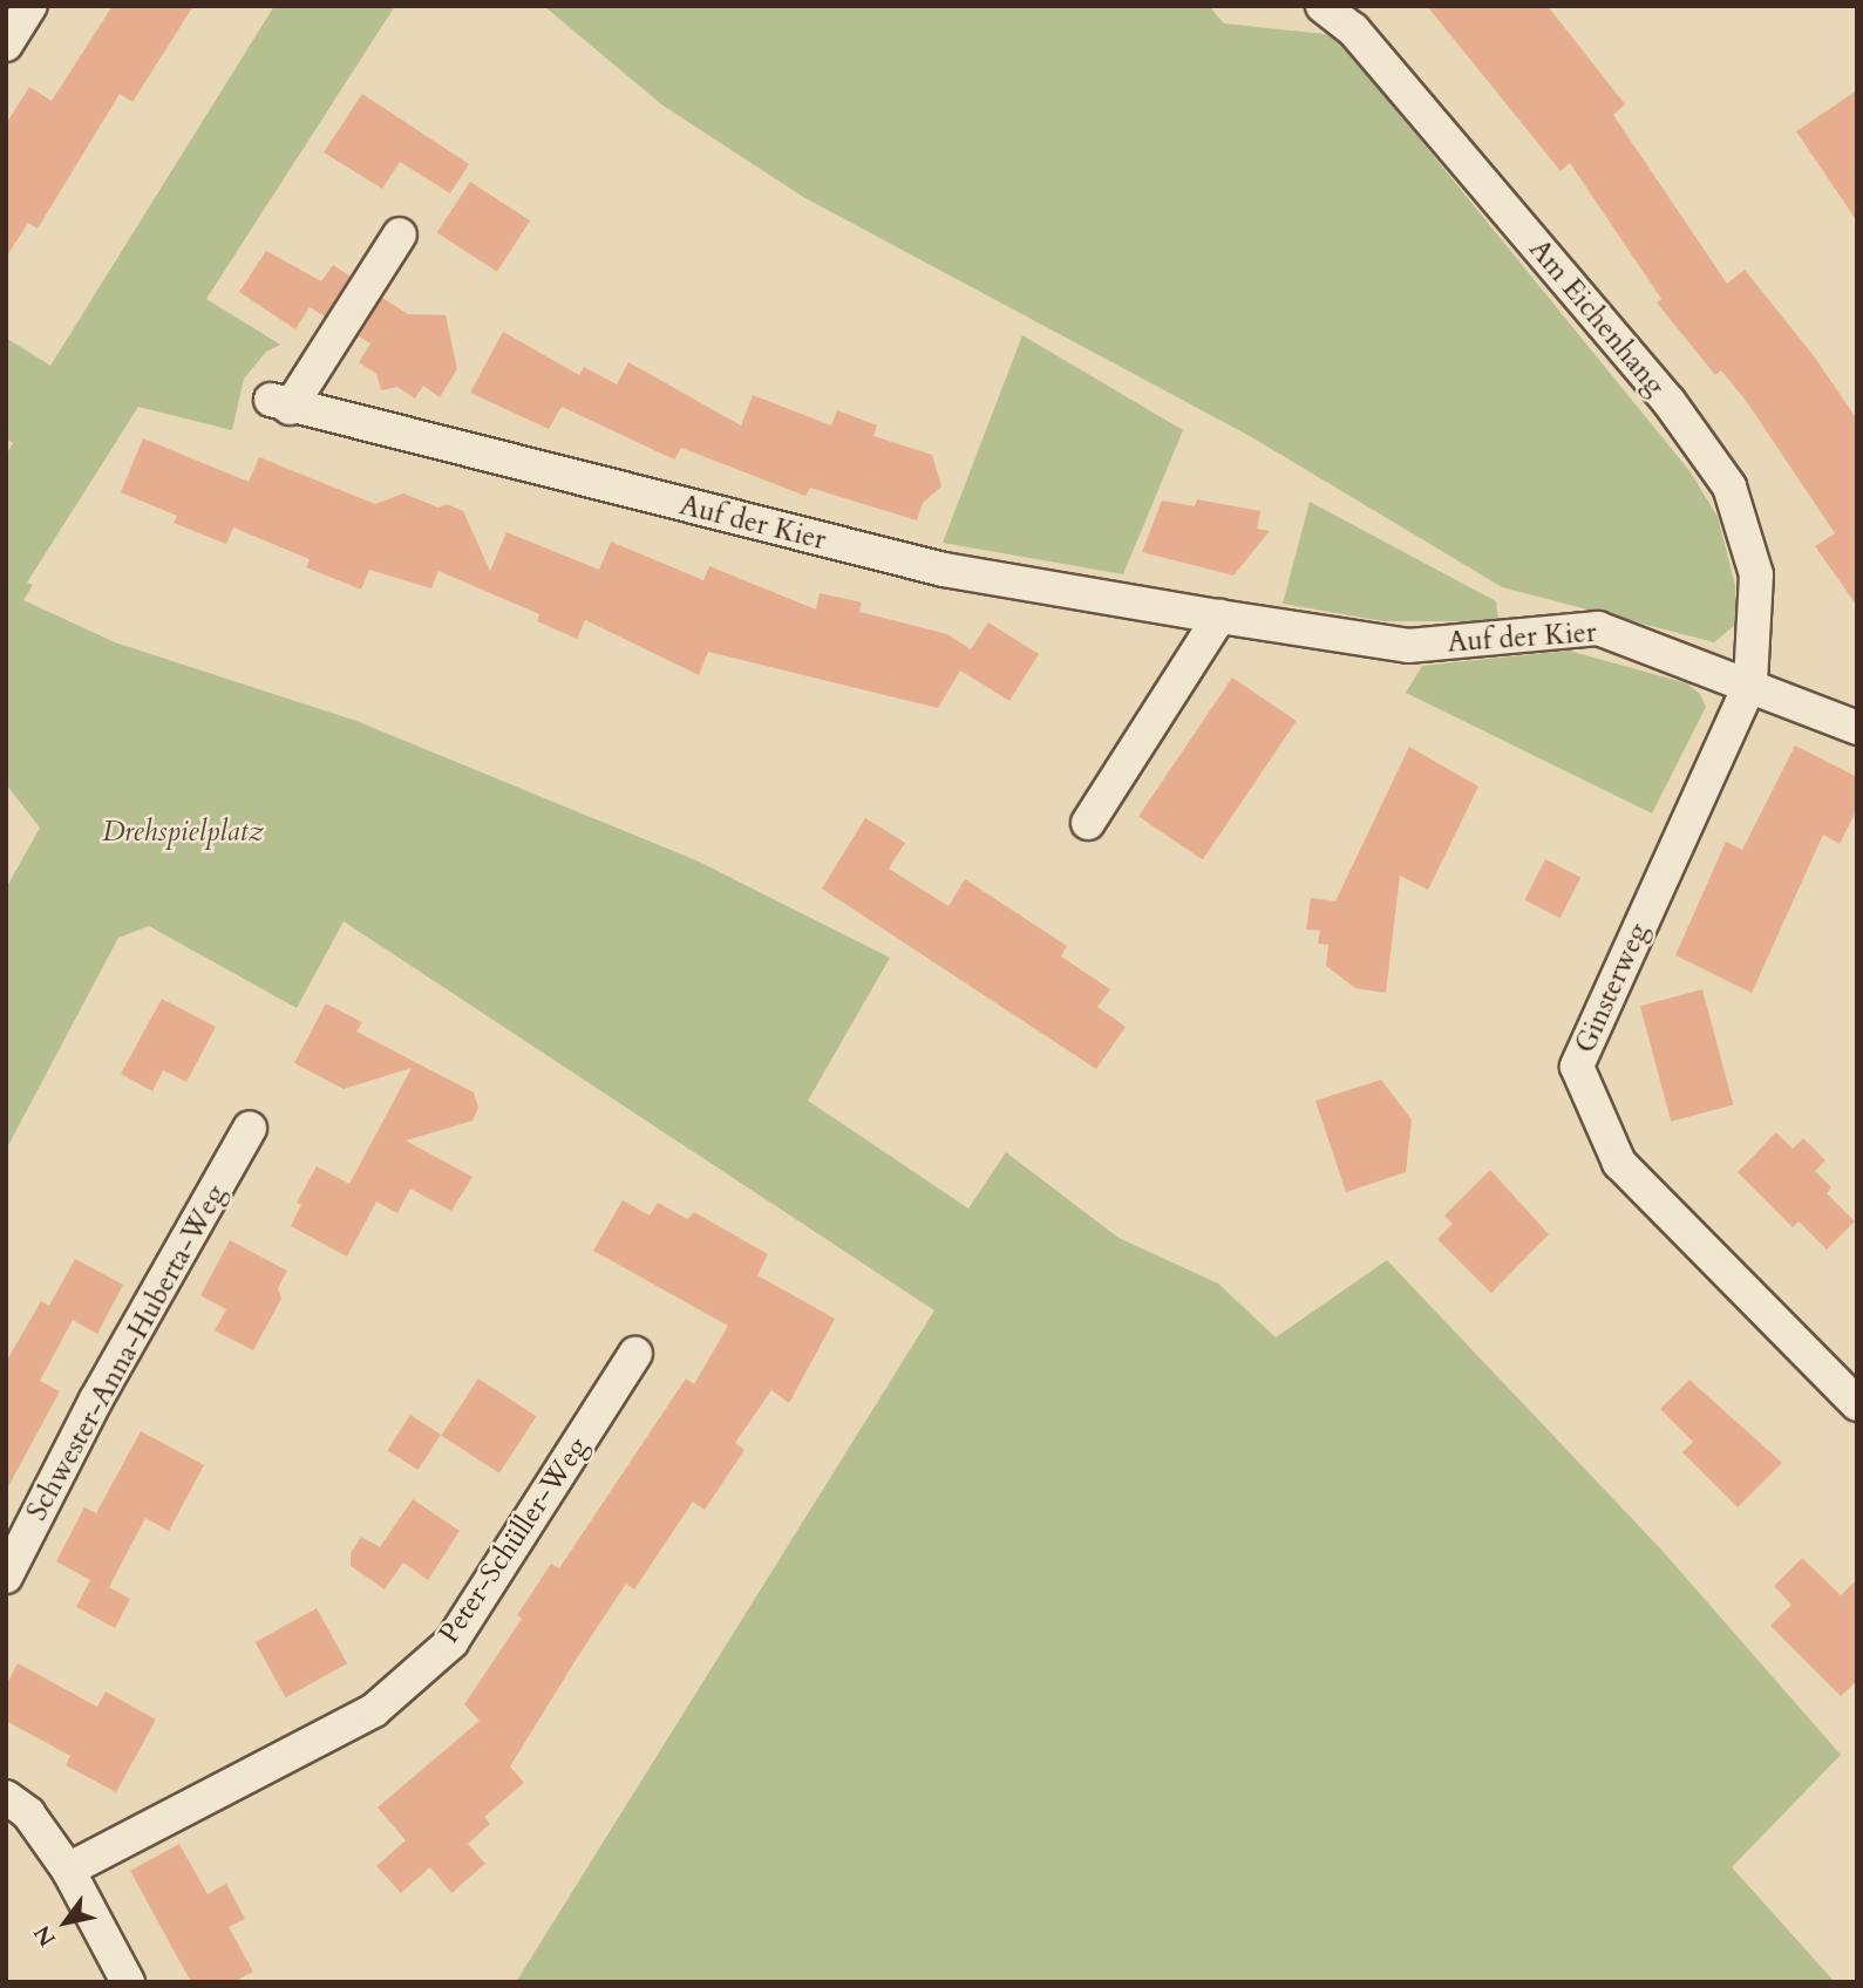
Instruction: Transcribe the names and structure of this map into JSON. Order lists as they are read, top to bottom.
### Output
{
  "streets": {
    "street": [
      "Am Eichenhang",
      "Auf der Kier",
      "Ginsterweg",
      "Schwester-Anna-Huberta-Weg",
      "Peter-Schüller-Weg"
    ]
  },
  "crossings": [
    ["Am Eichenhang", "Auf der Kier"],
    ["Am Eichenhang", "Ginsterweg"],
    ["Auf der Kier", "Ginsterweg"]
  ],
  "parks": ["Drehspielplatz"],
  "north": "bottom left"
}
